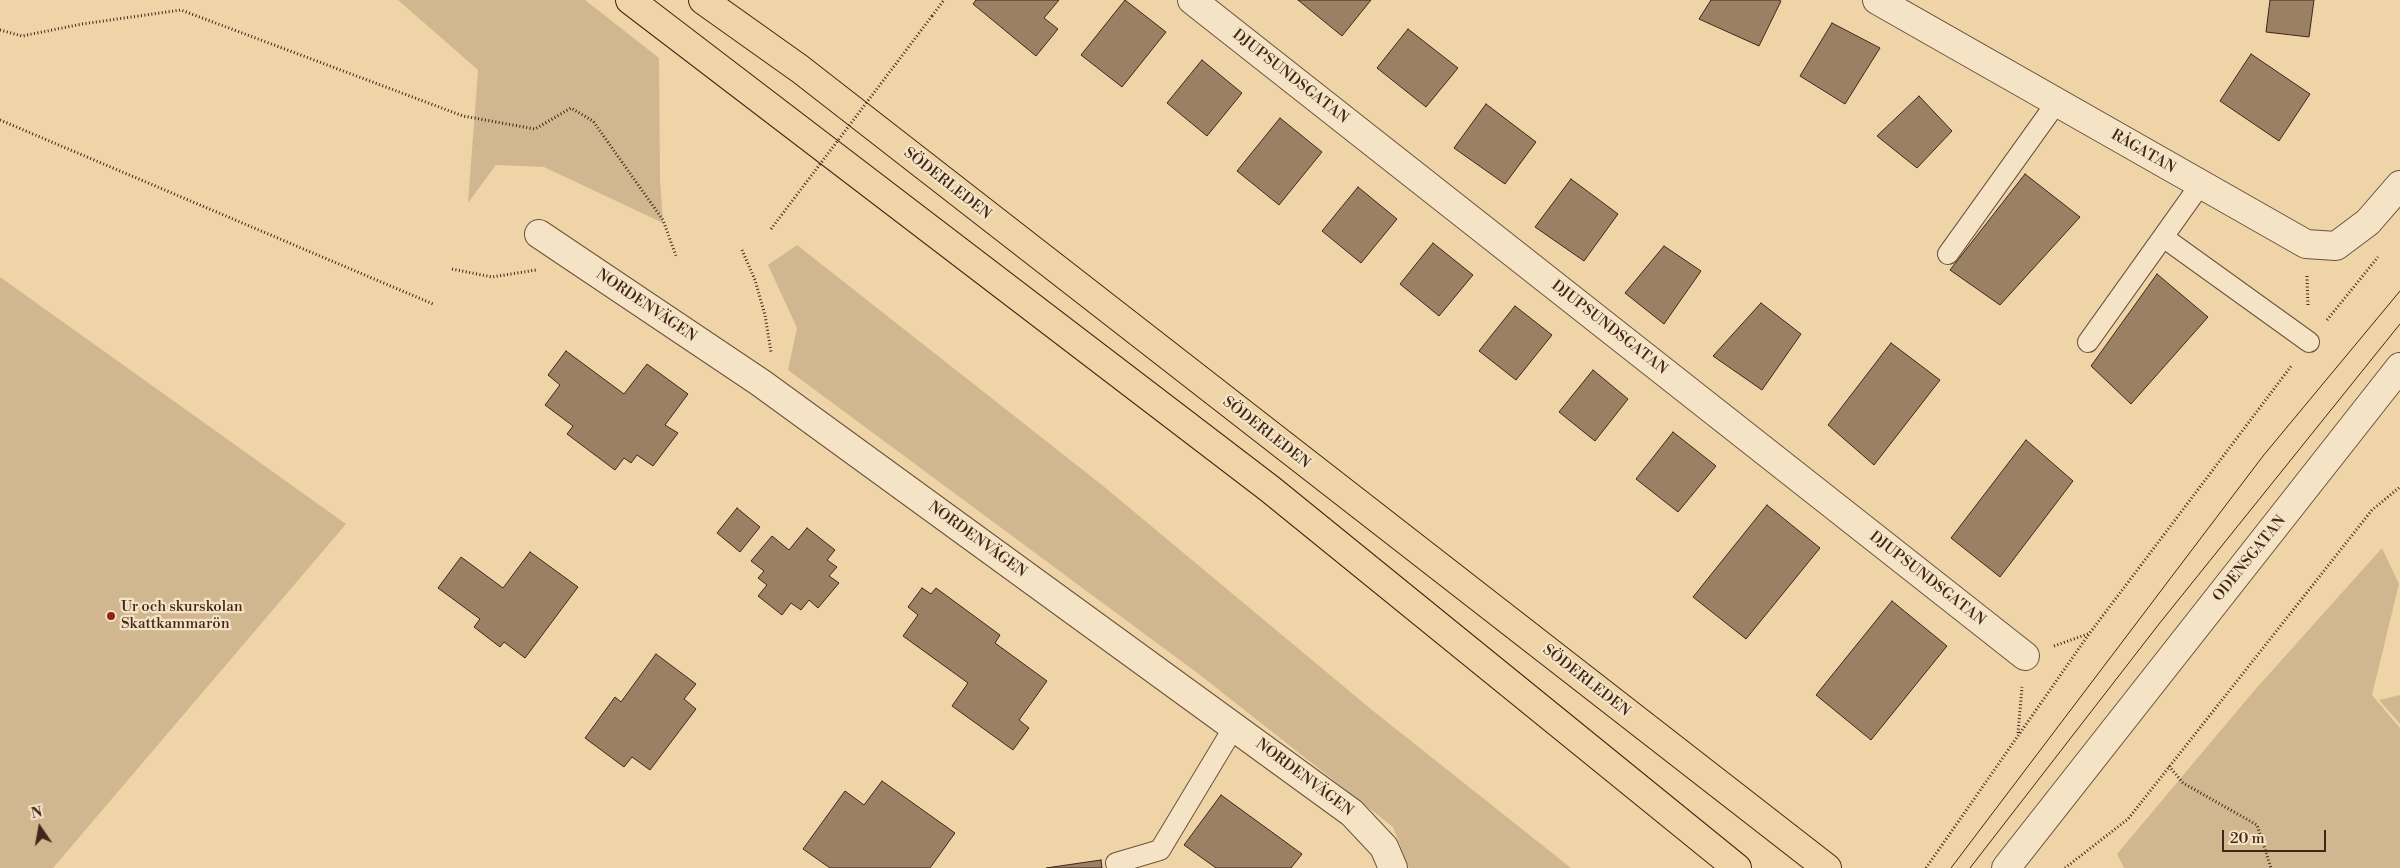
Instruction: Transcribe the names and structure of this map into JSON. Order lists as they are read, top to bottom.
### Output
{
  "streets": {
    "highway": ["SÖDERLEDEN"],
    "street": [
      "DJUPSUNDSGATAN",
      "RÅGATAN",
      "NORDENVÄGEN",
      "ODENSGATAN"
    ]
  },
  "places": ["Ur och skurskolan Skattkammarön"],
  "scale_bar": "20 m",
  "north": "top"
}
